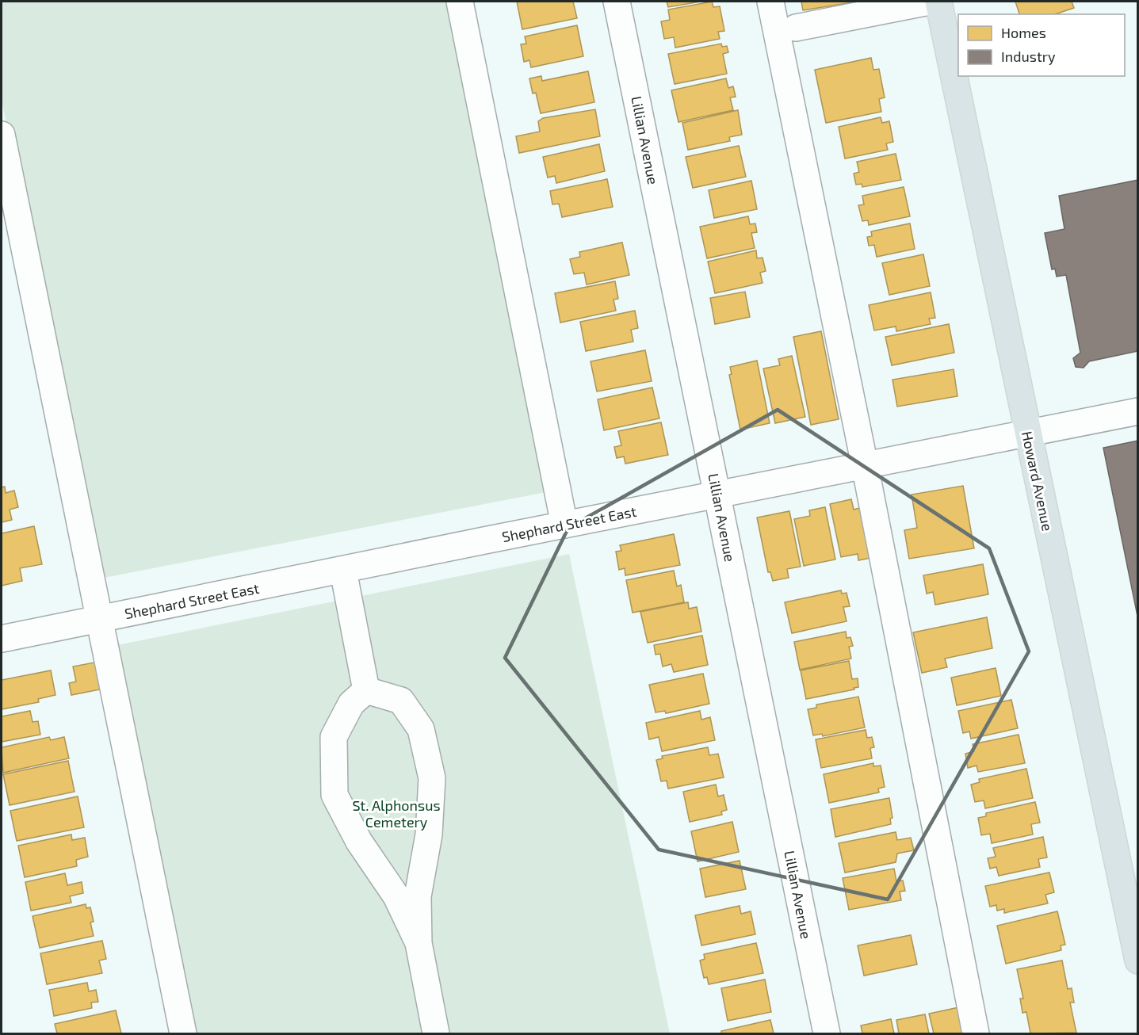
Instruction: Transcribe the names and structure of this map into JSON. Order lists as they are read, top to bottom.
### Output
{
  "streets": {
    "main road": ["Howard Avenue"],
    "street": ["Lillian Avenue", "Shephard Street East"]
  },
  "crossings": [
    ["Lillian Avenue", "Shephard Street East"],
    ["Howard Avenue", "Shephard Street East"]
  ],
  "parks": ["St. Alphonsus Cemetery"],
  "legend": ["Homes", "Industry"]
}
